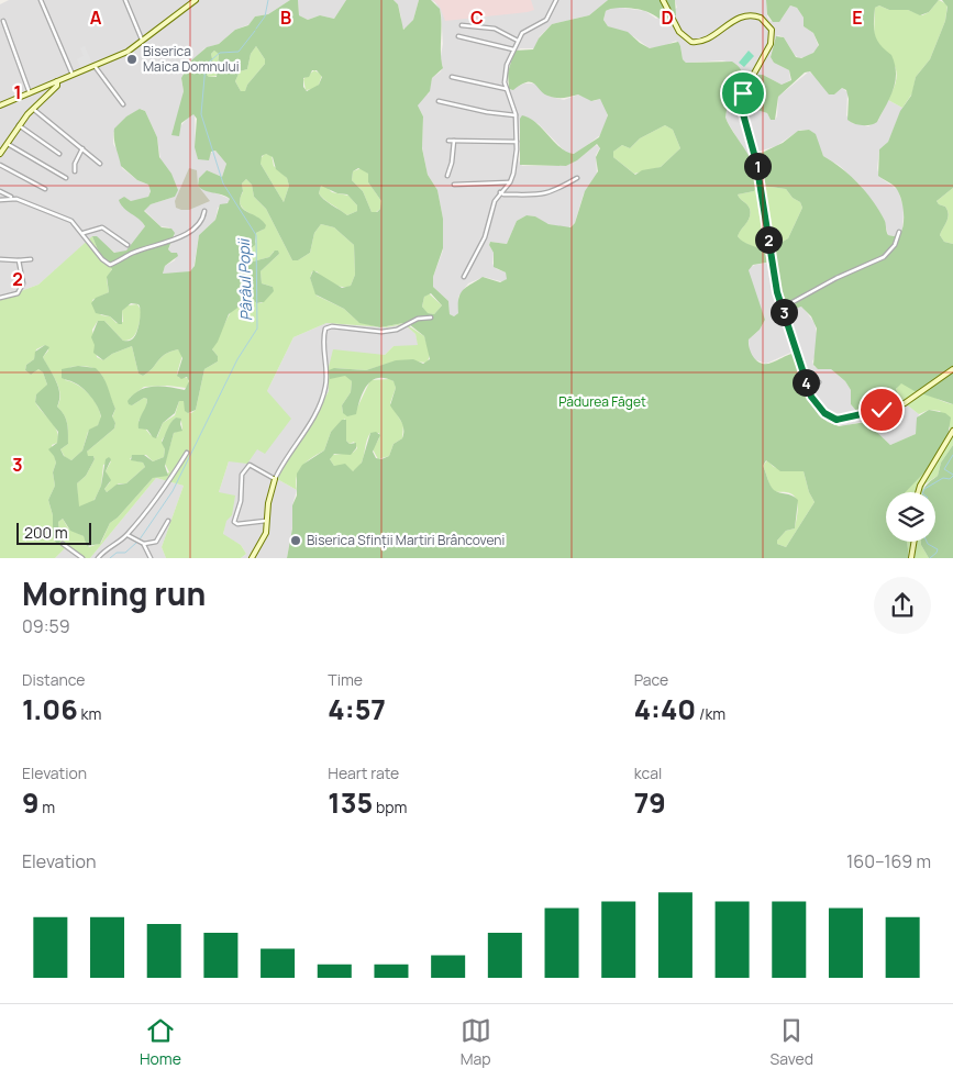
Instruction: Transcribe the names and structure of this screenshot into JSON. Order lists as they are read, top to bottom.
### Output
{
  "water": ["Pârâul Popii"],
  "parks": ["Pădurea Făget"],
  "places": ["Biserica Maica Domnului", "Biserica Sfinții Martiri Brâncoveni"],
  "scale_bar": "200 m",
  "page": {
    "pins": [
      "1",
      "2",
      "3",
      "4"
    ],
    "scale": "200 m",
    "heading": ["Morning run", "09:59"],
    "stats": [
      ["Distance", "1.06 km"],
      ["Time", "4:57"],
      ["Pace", "4:40 /km"],
      ["Elevation", "9 m"],
      ["Heart rate", "135 bpm"],
      ["kcal", "79"]
    ],
    "chart": ["Elevation", "160–169 m"],
    "tabs": ["Home", "Map", "Saved"]
  },
  "grid": {
    "columns": [
      "A",
      "B",
      "C",
      "D",
      "E"
    ],
    "rows": ["1", "2", "3"]
  }
}
